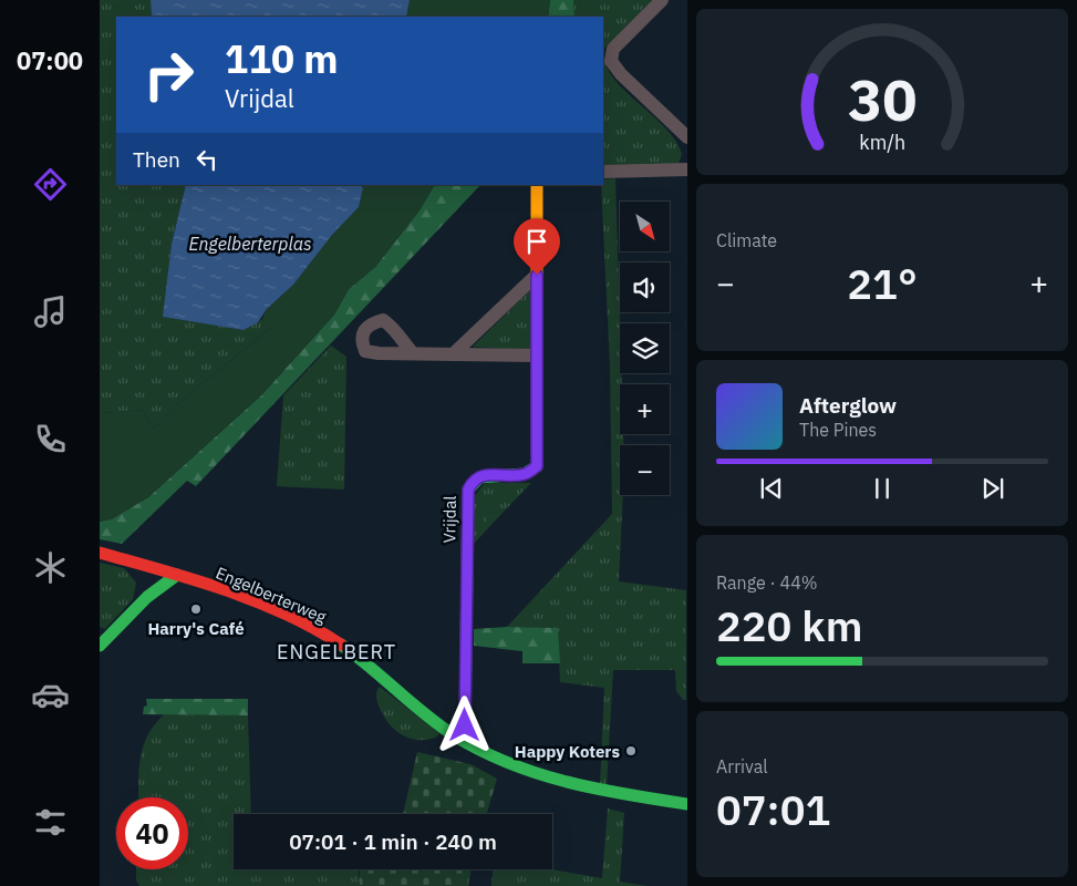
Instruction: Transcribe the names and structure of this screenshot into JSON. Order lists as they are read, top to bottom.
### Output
{
  "streets": {
    "street": ["Vrijdal", "Engelberterweg"]
  },
  "crossings": [
    ["Vrijdal", "Engelberterweg"]
  ],
  "districts": ["ENGELBERT"],
  "water": ["Engelberterplas"],
  "places": ["Harry's Café", "Happy Koters"],
  "north": "bottom right",
  "page": {
    "tabs": "07:00",
    "turn": ["110 m", "Vrijdal"],
    "then": "Then",
    "tile": [
      "Climate",
      ["Range · 44%", "220 km"],
      ["Arrival", "07:01"]
    ],
    "map_buttons": ["+", "−"],
    "heat": ["−", "21°", "+"],
    "song": ["Afterglow", "The Pines"],
    "limit": "40",
    "trip": "07:01 · 1 min · 240 m",
    "gauge": ["30", "km/h"]
  }
}
